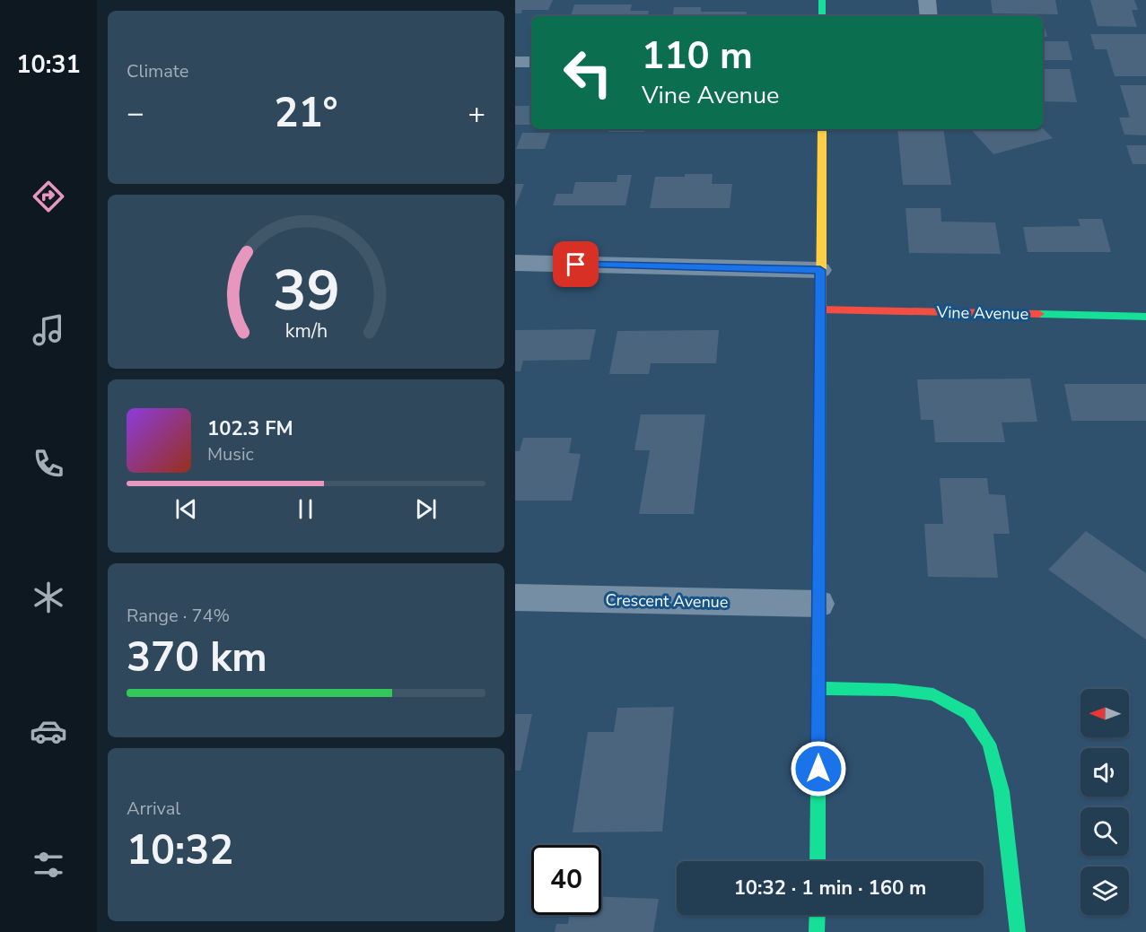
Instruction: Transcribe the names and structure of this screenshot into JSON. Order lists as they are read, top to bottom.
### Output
{
  "streets": {
    "street": ["Vine Avenue", "Crescent Avenue"]
  },
  "north": "left",
  "page": {
    "tabs": "10:31",
    "tile": [
      "Climate",
      ["Range · 74%", "370 km"],
      ["Arrival", "10:32"]
    ],
    "turn": ["110 m", "Vine Avenue"],
    "heat": ["−", "21°", "+"],
    "song": ["102.3 FM", "Music"],
    "limit": "40",
    "trip": "10:32 · 1 min · 160 m",
    "gauge": ["39", "km/h"]
  }
}
